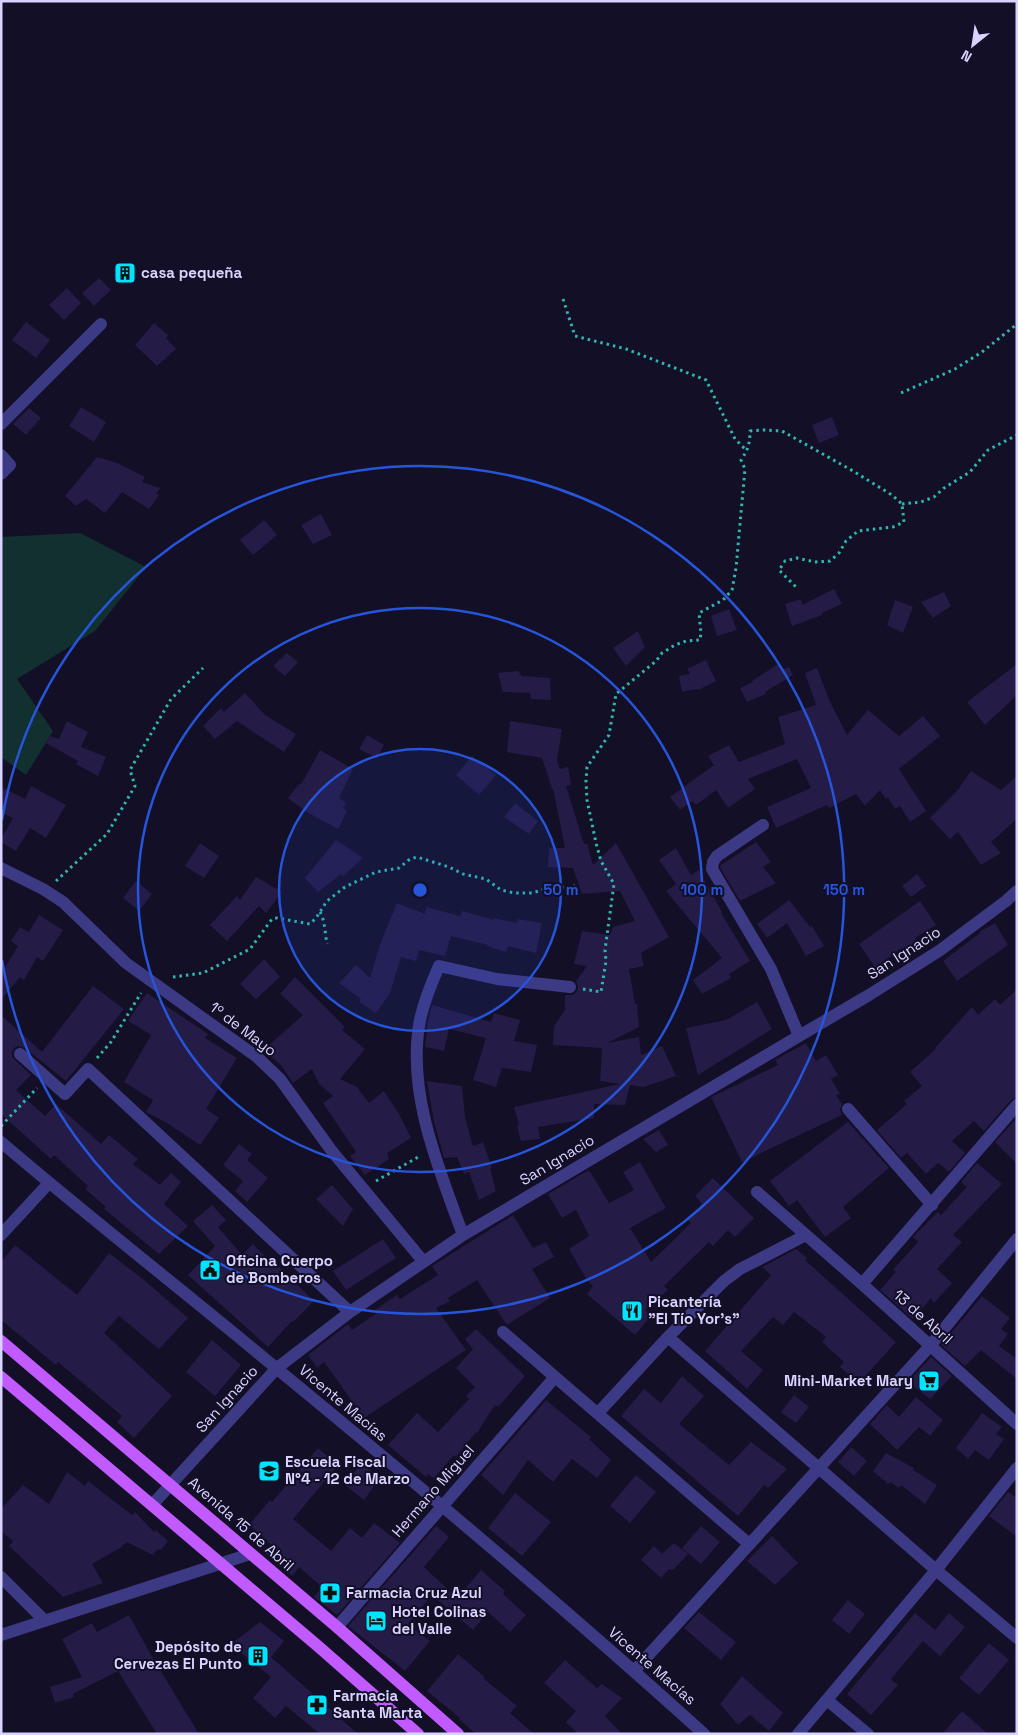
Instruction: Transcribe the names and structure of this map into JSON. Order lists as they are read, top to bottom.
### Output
{
  "streets": {
    "main road": ["Avenida 15 de Abril"],
    "street": [
      "San Ignacio",
      "1º de Mayo",
      "13 de Abril",
      "Vicente Macías",
      "Hermano Miguel"
    ]
  },
  "crossings": [
    ["San Ignacio", "1º de Mayo"],
    ["San Ignacio", "Vicente Macías"],
    ["San Ignacio", "Avenida 15 de Abril"],
    ["Vicente Macías", "Hermano Miguel"],
    ["Hermano Miguel", "Avenida 15 de Abril"]
  ],
  "places": {
    "building": ["casa pequeña", "Depósito de Cervezas El Punto"],
    "public building": ["Oficina Cuerpo de Bomberos"],
    "restaurant": ["Picantería \"El Tío Yor's\""],
    "supermarket": ["Mini-Market Mary"],
    "school or university": ["Escuela Fiscal N°4 - 12 de Marzo"],
    "pharmacy": ["Farmacia Cruz Azul", "Farmacia Santa Marta"],
    "hotel": ["Hotel Colinas del Valle"]
  },
  "north": "bottom left",
  "rings": ["50 m", "100 m", "150 m"]
}
